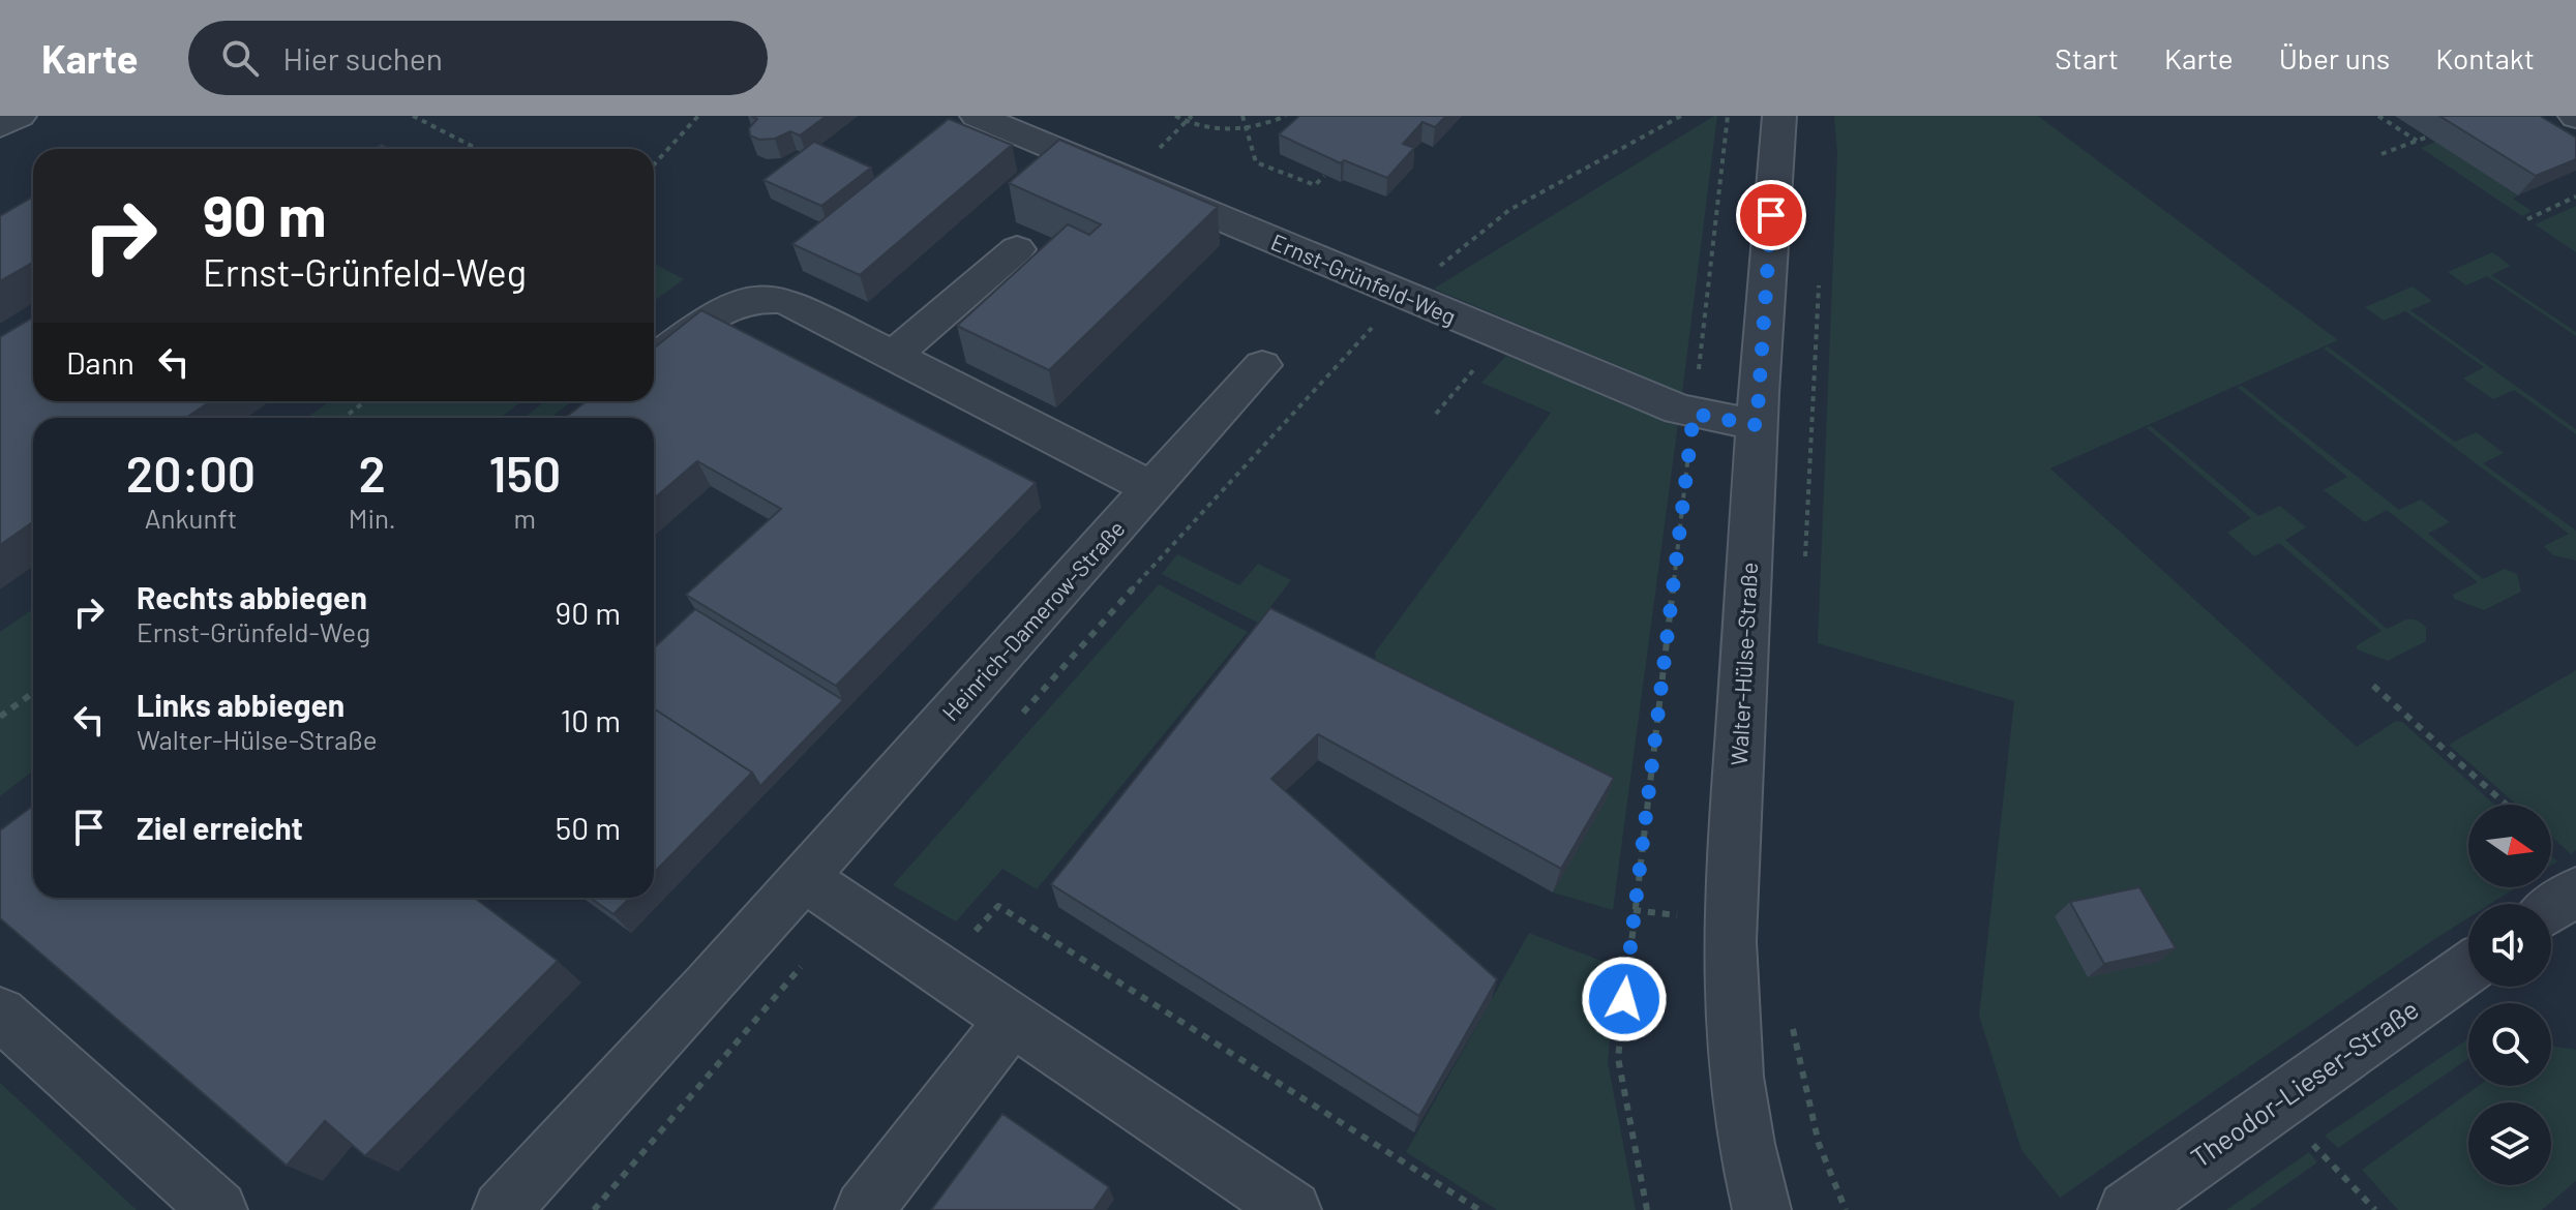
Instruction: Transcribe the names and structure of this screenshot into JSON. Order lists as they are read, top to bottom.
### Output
{
  "streets": {
    "street": [
      "Ernst-Grünfeld-Weg",
      "Heinrich-Damerow-Straße",
      "Walter-Hülse-Straße",
      "Theodor-Lieser-Straße"
    ]
  },
  "crossings": [
    ["Ernst-Grünfeld-Weg", "Walter-Hülse-Straße"]
  ],
  "north": "right",
  "page": {
    "header": "Karte",
    "search": "Hier suchen",
    "nav": [
      "Start",
      "Karte",
      "Über uns",
      "Kontakt"
    ],
    "turn": ["90 m", "Ernst-Grünfeld-Weg"],
    "then": "Dann",
    "eta": [
      "20:00",
      "Ankunft",
      "2",
      "Min.",
      "150",
      "m"
    ],
    "list": [
      {
        "name": "Rechts abbiegen",
        "note": "Ernst-Grünfeld-Weg",
        "value": "90 m"
      },
      {
        "name": "Links abbiegen",
        "note": "Walter-Hülse-Straße",
        "value": "10 m"
      },
      {
        "name": "Ziel erreicht",
        "value": "50 m"
      }
    ]
  }
}
